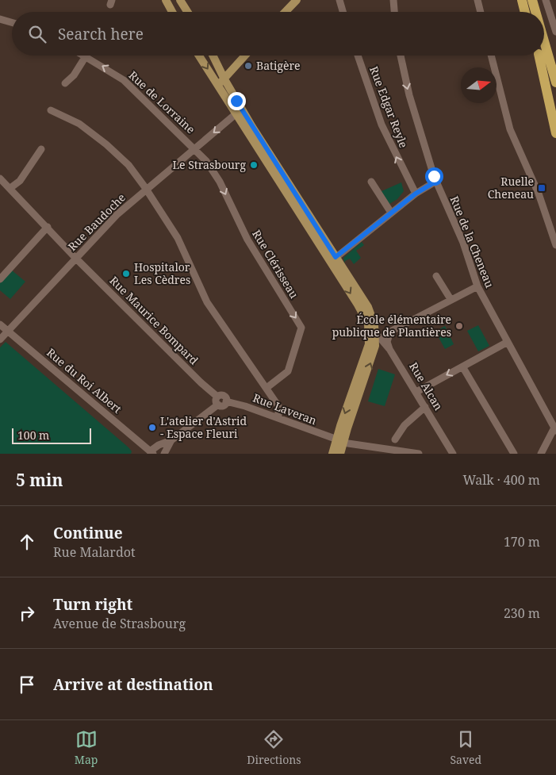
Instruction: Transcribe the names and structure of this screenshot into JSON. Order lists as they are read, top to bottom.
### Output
{
  "streets": {
    "street": [
      "Rue de Lorraine",
      "Rue Edgar Reyle",
      "Rue Baudoche",
      "Rue de la Cheneau",
      "Rue Clérisseau",
      "Rue Maurice Bompard",
      "Rue du Roi Albert",
      "Rue Alcan",
      "Rue Laveran"
    ]
  },
  "crossings": [
    ["Rue de Lorraine", "Rue Baudoche"],
    ["Rue de Lorraine", "Rue Clérisseau"],
    ["Rue Baudoche", "Rue Clérisseau"],
    ["Rue Baudoche", "Rue Maurice Bompard"],
    ["Rue Baudoche", "Rue du Roi Albert"],
    ["Rue Maurice Bompard", "Rue Laveran"]
  ],
  "one_way": ["Rue Edgar Reyle"],
  "places": {
    "other": [
      "Batigère",
      "Le Strasbourg",
      "Hospitalor Les Cèdres",
      "École élémentaire publique de Plantières",
      "L'atelier d'Astrid - Espace Fleuri"
    ],
    "transit": ["Ruelle Cheneau"]
  },
  "scale_bar": "100 m",
  "north": "right",
  "page": {
    "search": "Search here",
    "scale": "100 m",
    "heading": ["5 min", "Walk · 400 m"],
    "list": [
      ["Continue", "Rue Malardot", "170 m"],
      ["Turn right", "Avenue de Strasbourg", "230 m"],
      "Arrive at destination"
    ],
    "nav": ["Map", "Directions", "Saved"]
  }
}
